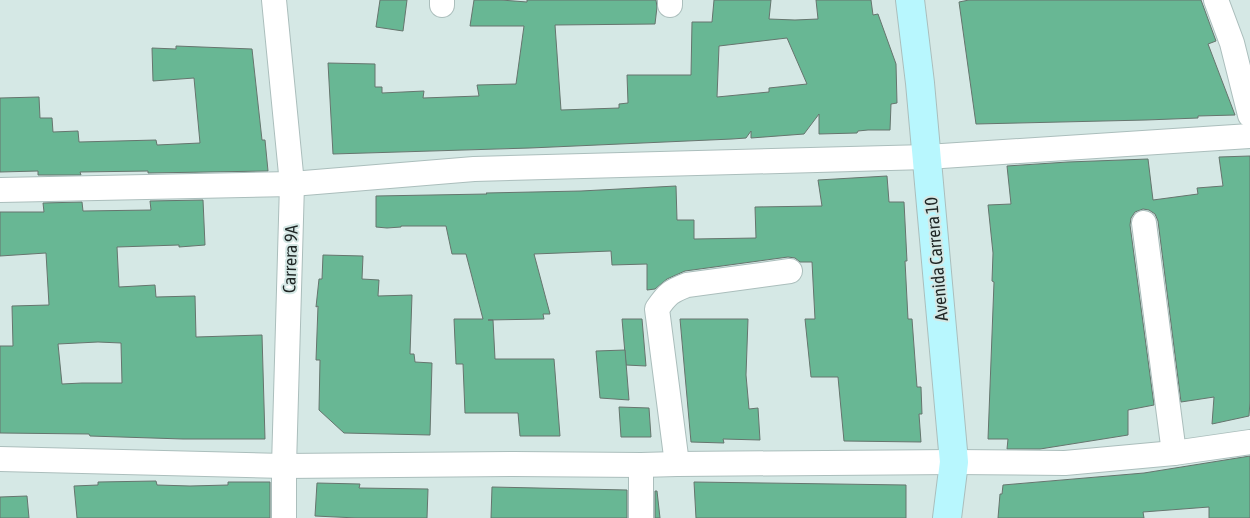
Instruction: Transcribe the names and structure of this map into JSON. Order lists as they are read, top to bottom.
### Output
{
  "streets": {
    "main road": ["Avenida Carrera 10"],
    "street": ["Carrera 9A"]
  }
}
